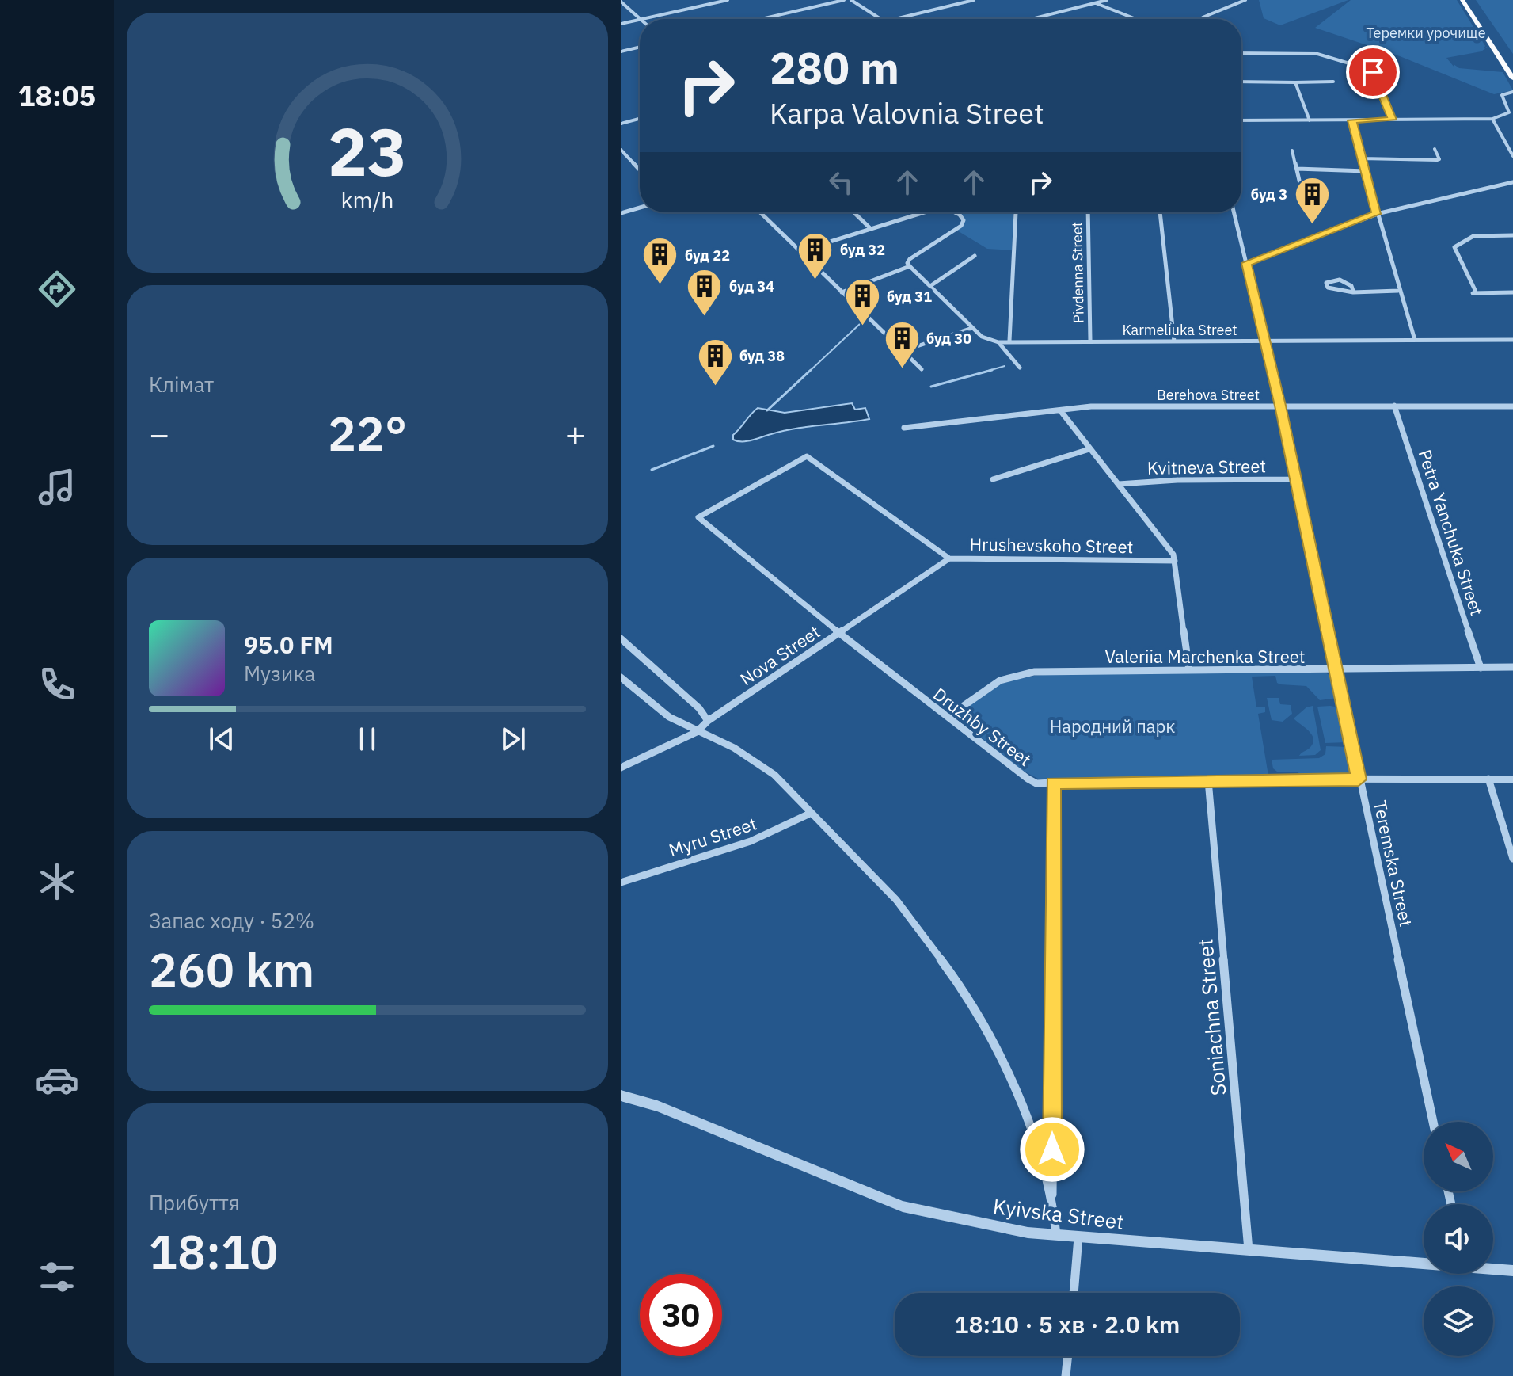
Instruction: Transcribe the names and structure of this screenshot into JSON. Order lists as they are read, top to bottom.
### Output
{
  "streets": {
    "street": [
      "Pivdenna Street",
      "Karmeliuka Street",
      "Berehova Street",
      "Kvitneva Street",
      "Petra Yanchuka Street",
      "Hrushevskoho Street",
      "Nova Street",
      "Valeriia Marchenka Street",
      "Druzhby Street",
      "Myru Street",
      "Teremska Street",
      "Soniachna Street",
      "Kyivska Street"
    ]
  },
  "crossings": [
    ["Pivdenna Street", "Karmeliuka Street"],
    ["Karmeliuka Street", "Teremska Street"],
    ["Berehova Street", "Petra Yanchuka Street"],
    ["Berehova Street", "Teremska Street"],
    ["Kvitneva Street", "Teremska Street"],
    ["Petra Yanchuka Street", "Valeriia Marchenka Street"],
    ["Hrushevskoho Street", "Nova Street"],
    ["Hrushevskoho Street", "Druzhby Street"],
    ["Nova Street", "Druzhby Street"],
    ["Valeriia Marchenka Street", "Druzhby Street"],
    ["Valeriia Marchenka Street", "Teremska Street"],
    ["Druzhby Street", "Teremska Street"],
    ["Druzhby Street", "Soniachna Street"],
    ["Soniachna Street", "Kyivska Street"]
  ],
  "parks": ["Теремки урочище", "Народний парк"],
  "places": {
    "building": [
      "буд 3",
      "буд 32",
      "буд 22",
      "буд 34",
      "буд 31",
      "буд 30",
      "буд 38"
    ]
  },
  "north": "top left",
  "page": {
    "tabs": "18:05",
    "turn": ["280 m", "Karpa Valovnia Street"],
    "tile": [
      "Клімат",
      ["Запас ходу · 52%", "260 km"],
      ["Прибуття", "18:10"]
    ],
    "heat": ["−", "22°", "+"],
    "song": ["95.0 FM", "Музика"],
    "limit": "30",
    "trip": "18:10 · 5 хв · 2.0 km",
    "gauge": ["23", "km/h"]
  }
}
